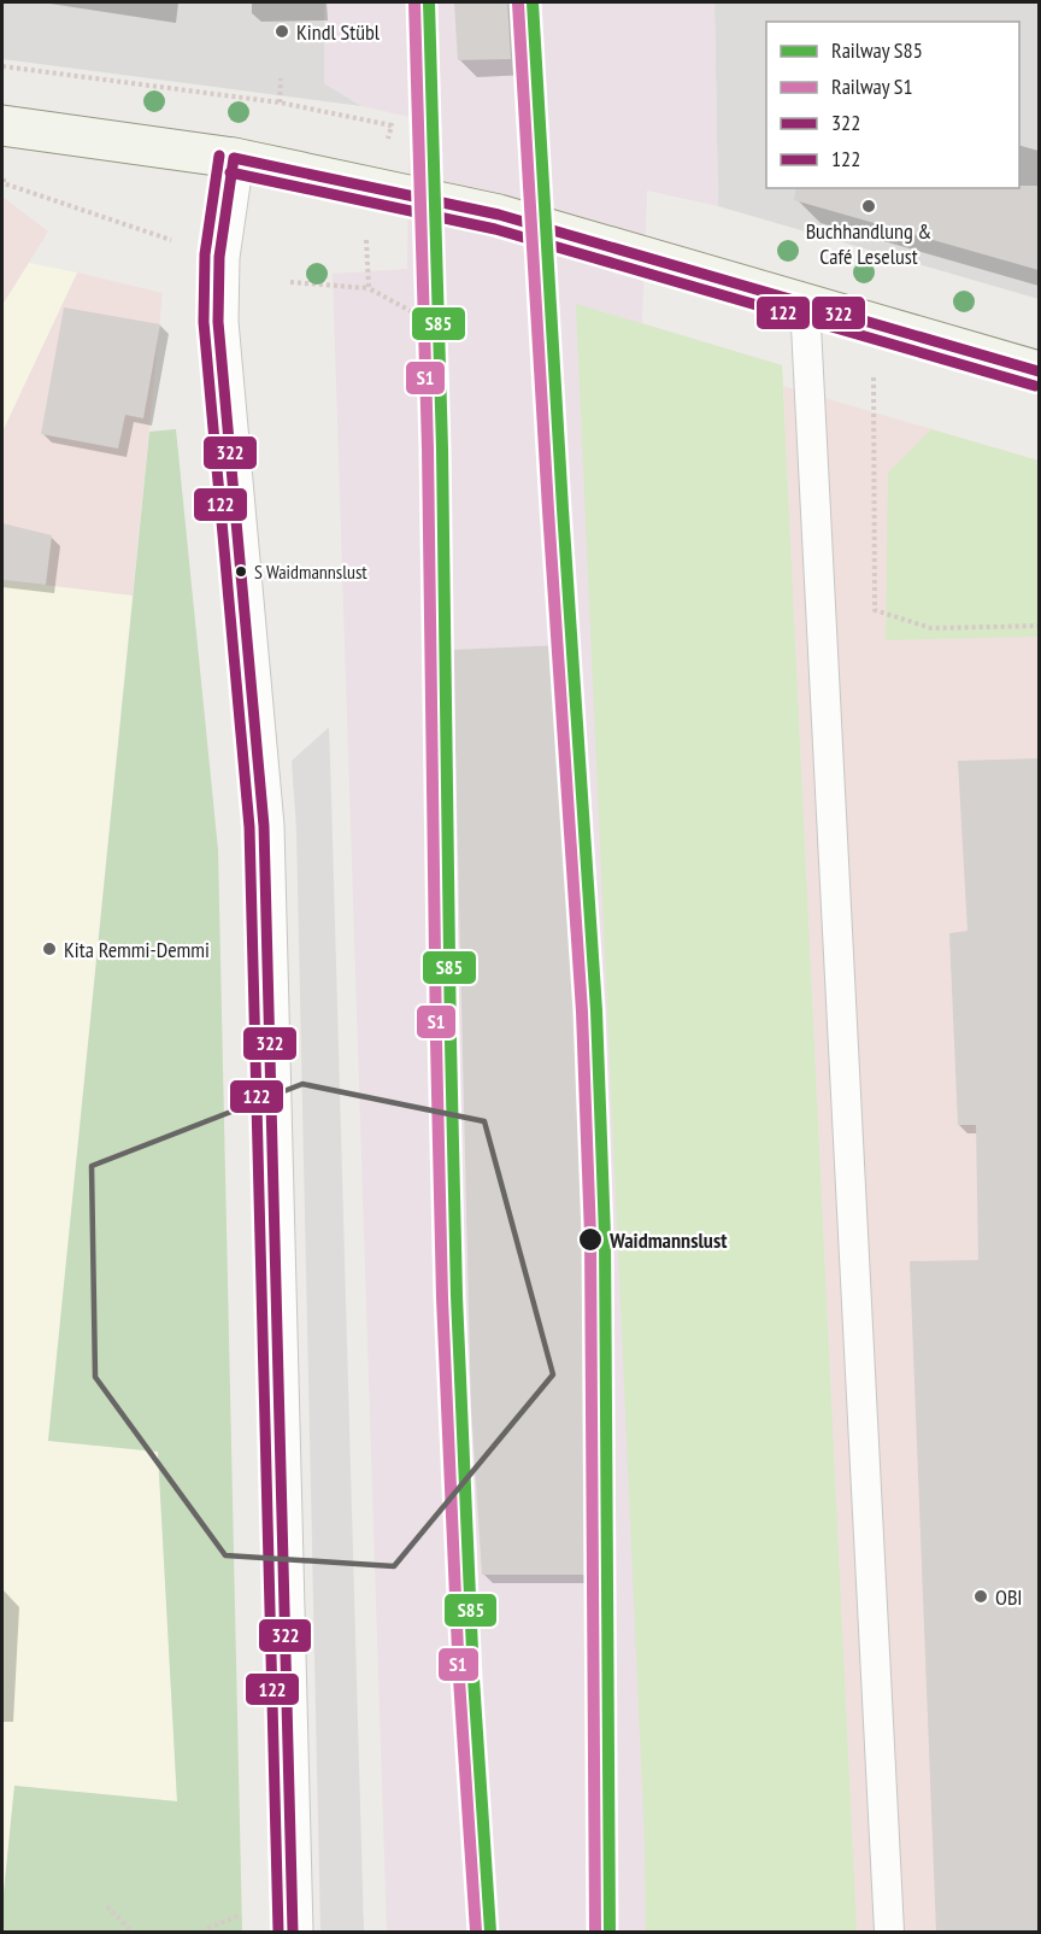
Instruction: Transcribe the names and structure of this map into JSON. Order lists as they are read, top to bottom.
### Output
{
  "places": [
    "Kindl Stübl",
    "Buchhandlung & Café Leselust",
    "S Waidmannslust",
    "Kita Remmi-Demmi",
    "Waidmannslust",
    "OBI"
  ],
  "lines": [
    "rail line S85",
    "rail line S1",
    "transit line 122",
    "transit line 322"
  ],
  "legend": [
    "Railway S85",
    "Railway S1",
    "322",
    "122"
  ]
}
